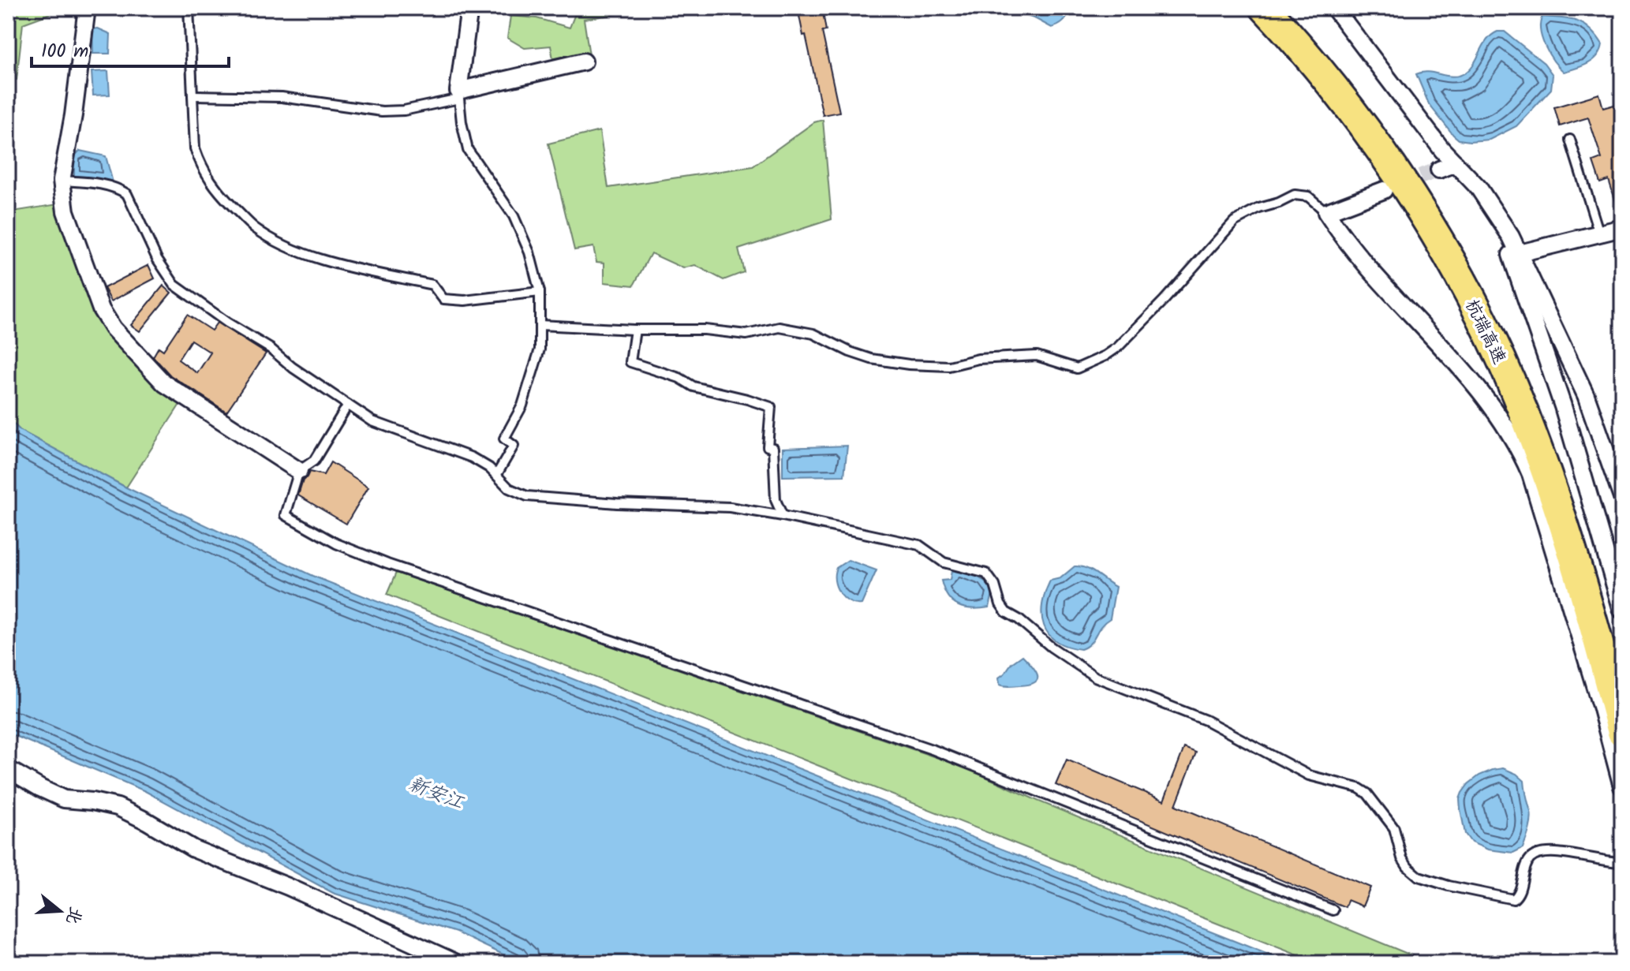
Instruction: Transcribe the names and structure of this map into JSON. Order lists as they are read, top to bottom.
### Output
{
  "streets": {
    "highway": ["杭瑞高速"]
  },
  "water": ["新安江"],
  "scale_bar": "100 m",
  "north": "right"
}
